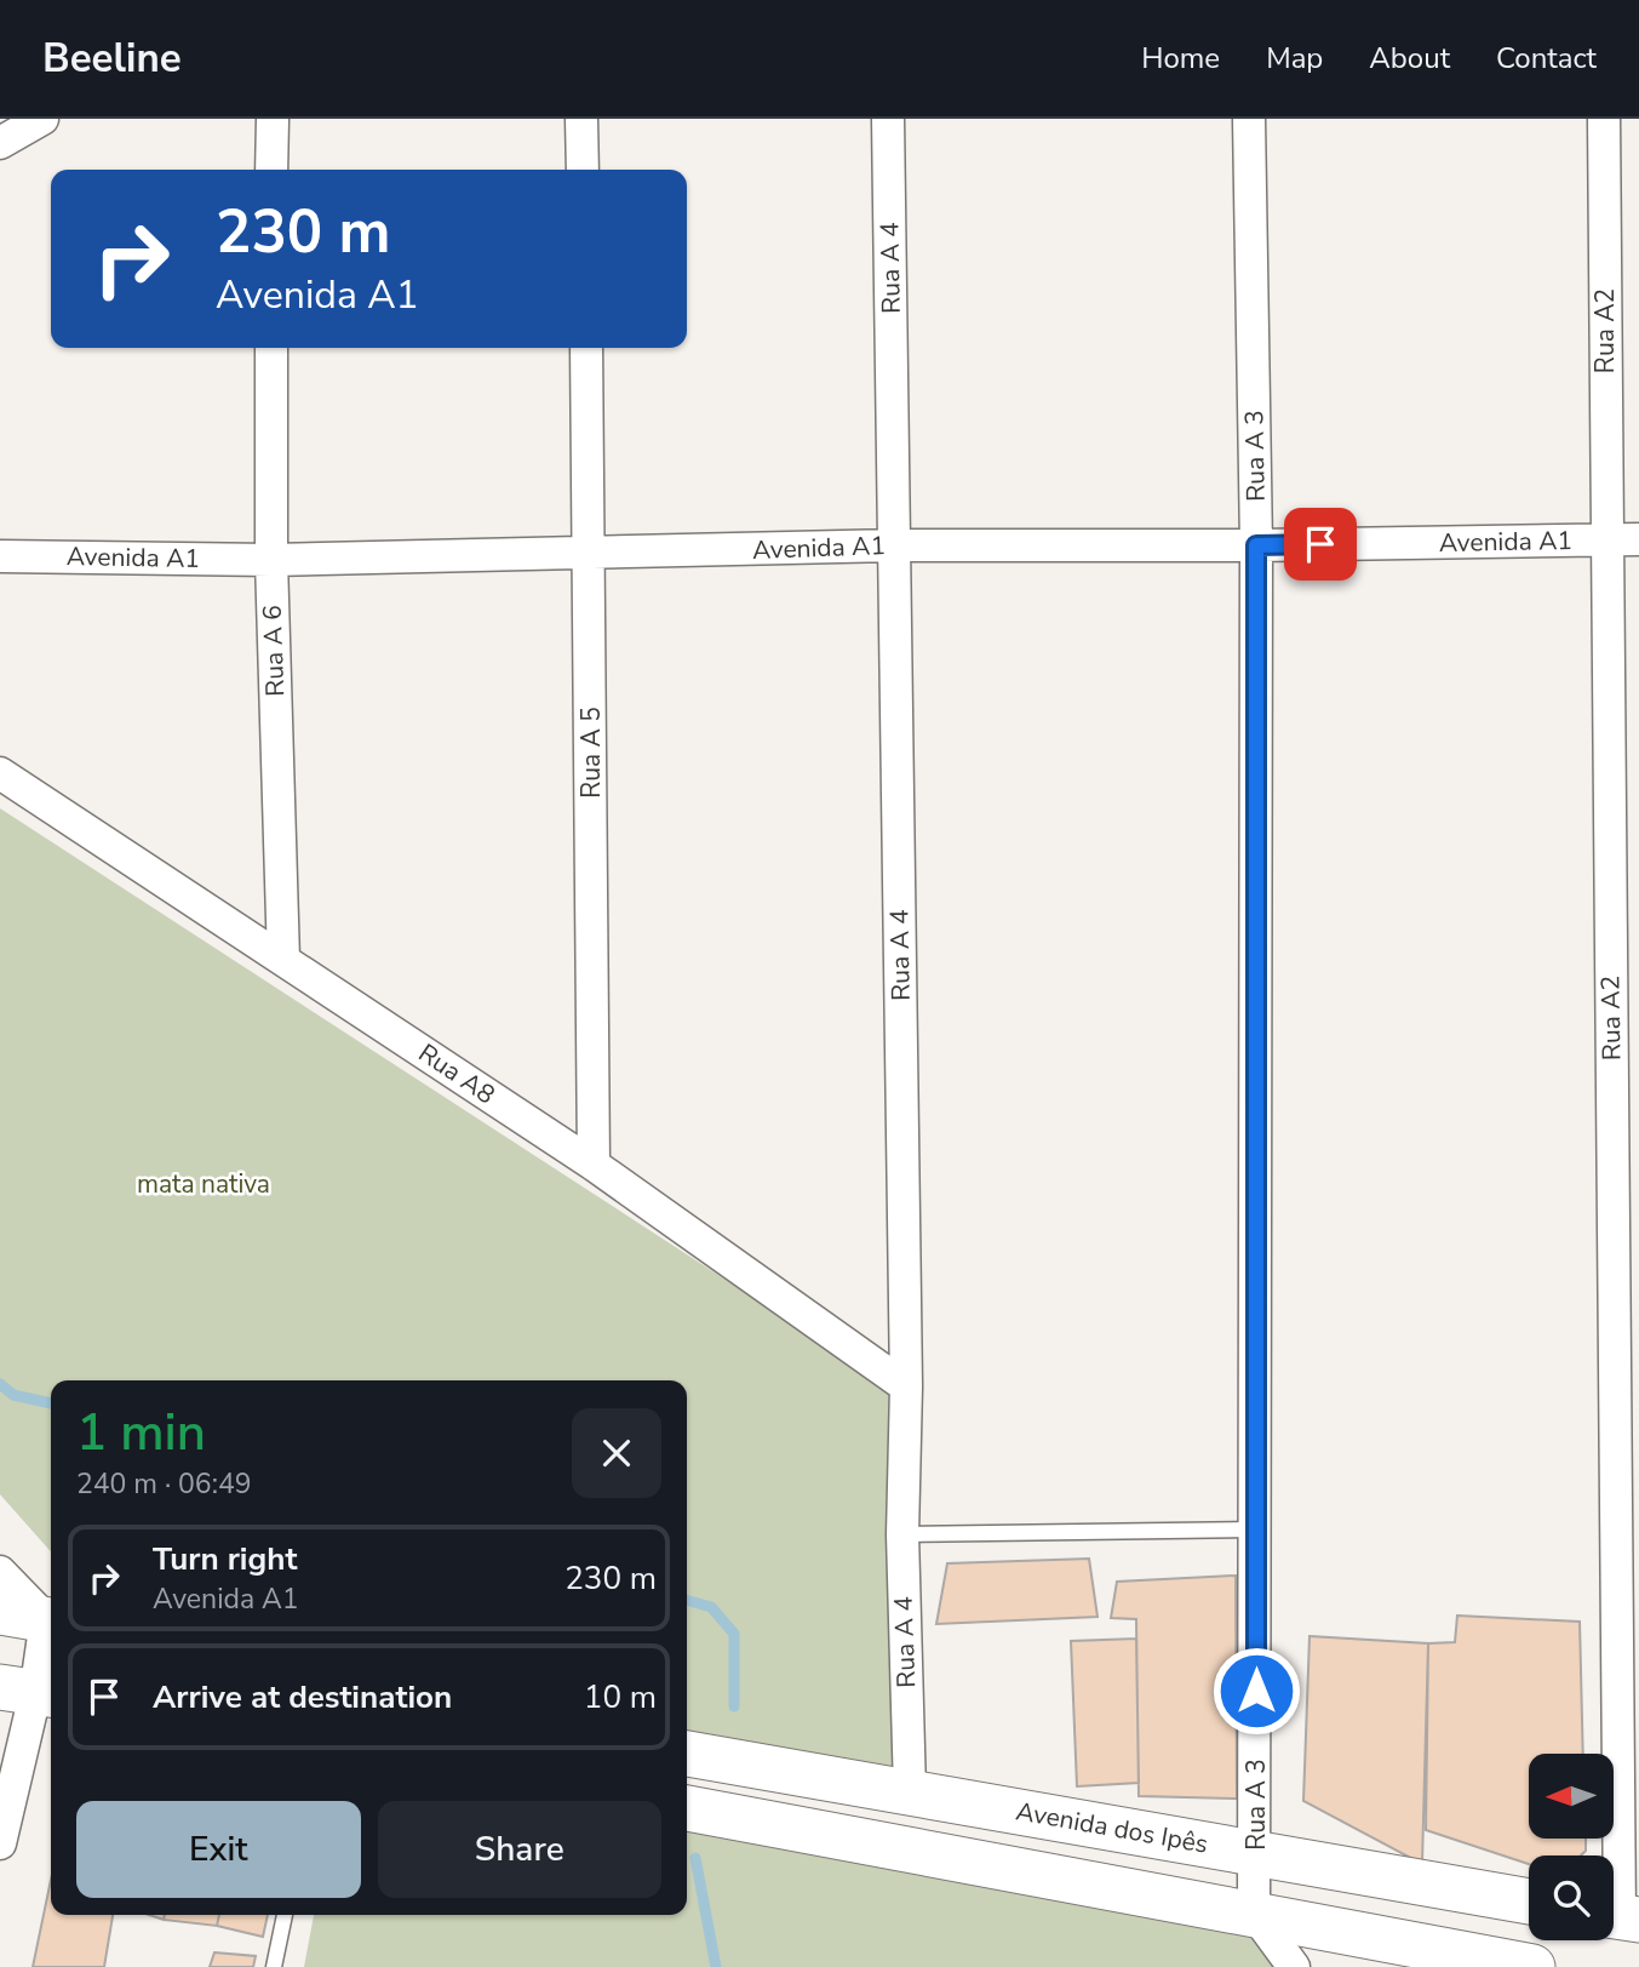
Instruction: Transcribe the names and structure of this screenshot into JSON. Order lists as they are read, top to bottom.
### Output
{
  "streets": {
    "main road": ["Avenida dos Ipês"],
    "street": [
      "Rua A 4",
      "Rua A2",
      "Rua A 3",
      "Avenida A1",
      "Rua A 6",
      "Rua A 5",
      "Rua A8"
    ]
  },
  "crossings": [
    ["Rua A 4", "Avenida A1"],
    ["Rua A 4", "Rua A8"],
    ["Rua A 4", "Avenida dos Ipês"],
    ["Rua A2", "Avenida A1"],
    ["Rua A 3", "Avenida A1"],
    ["Rua A 3", "Avenida dos Ipês"],
    ["Avenida A1", "Rua A 6"],
    ["Avenida A1", "Rua A 5"],
    ["Rua A 6", "Rua A8"],
    ["Rua A 5", "Rua A8"]
  ],
  "parks": ["mata nativa"],
  "north": "left",
  "page": {
    "header": "Beeline",
    "nav": [
      "Home",
      "Map",
      "About",
      "Contact"
    ],
    "turn": ["230 m", "Avenida A1"],
    "heading": ["1 min", "240 m · 06:49"],
    "list": [
      {
        "name": "Turn right",
        "note": "Avenida A1",
        "value": "230 m"
      },
      {
        "name": "Arrive at destination",
        "value": "10 m"
      }
    ],
    "buttons": ["Exit", "Share"]
  }
}
